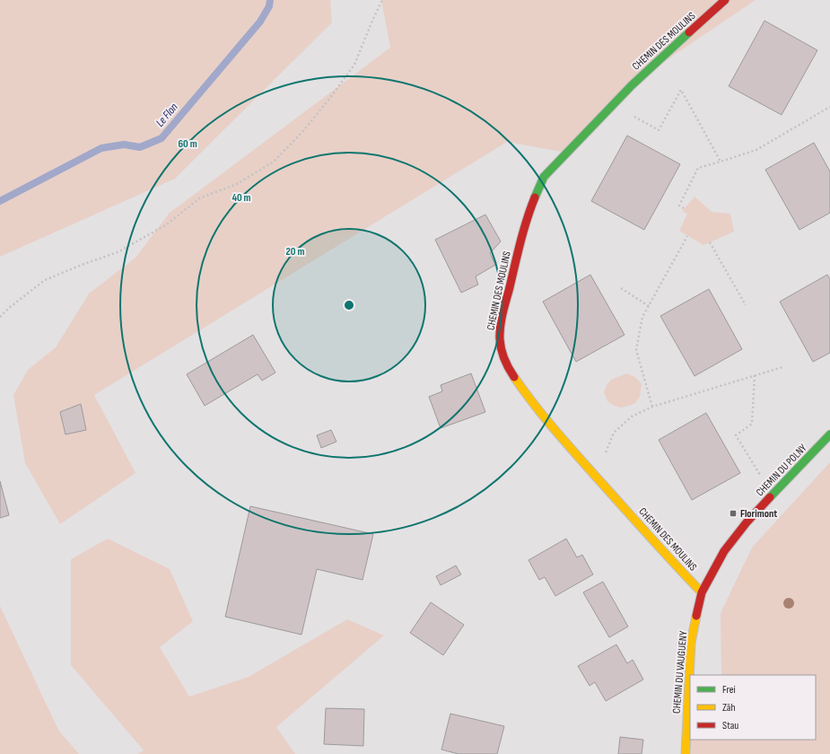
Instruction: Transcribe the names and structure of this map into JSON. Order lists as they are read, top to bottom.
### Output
{
  "streets": {
    "street": ["CHEMIN DES MOULINS", "CHEMIN DU POLNY", "CHEMIN DU VAUGUENY"]
  },
  "crossings": [
    ["CHEMIN DES MOULINS", "CHEMIN DU POLNY"],
    ["CHEMIN DES MOULINS", "CHEMIN DU VAUGUENY"],
    ["CHEMIN DU POLNY", "CHEMIN DU VAUGUENY"]
  ],
  "water": ["Le Flon"],
  "places": {
    "transit": ["Florimont"]
  },
  "legend": ["Frei", "Zäh", "Stau"],
  "rings": ["60 m", "40 m", "20 m"]
}
